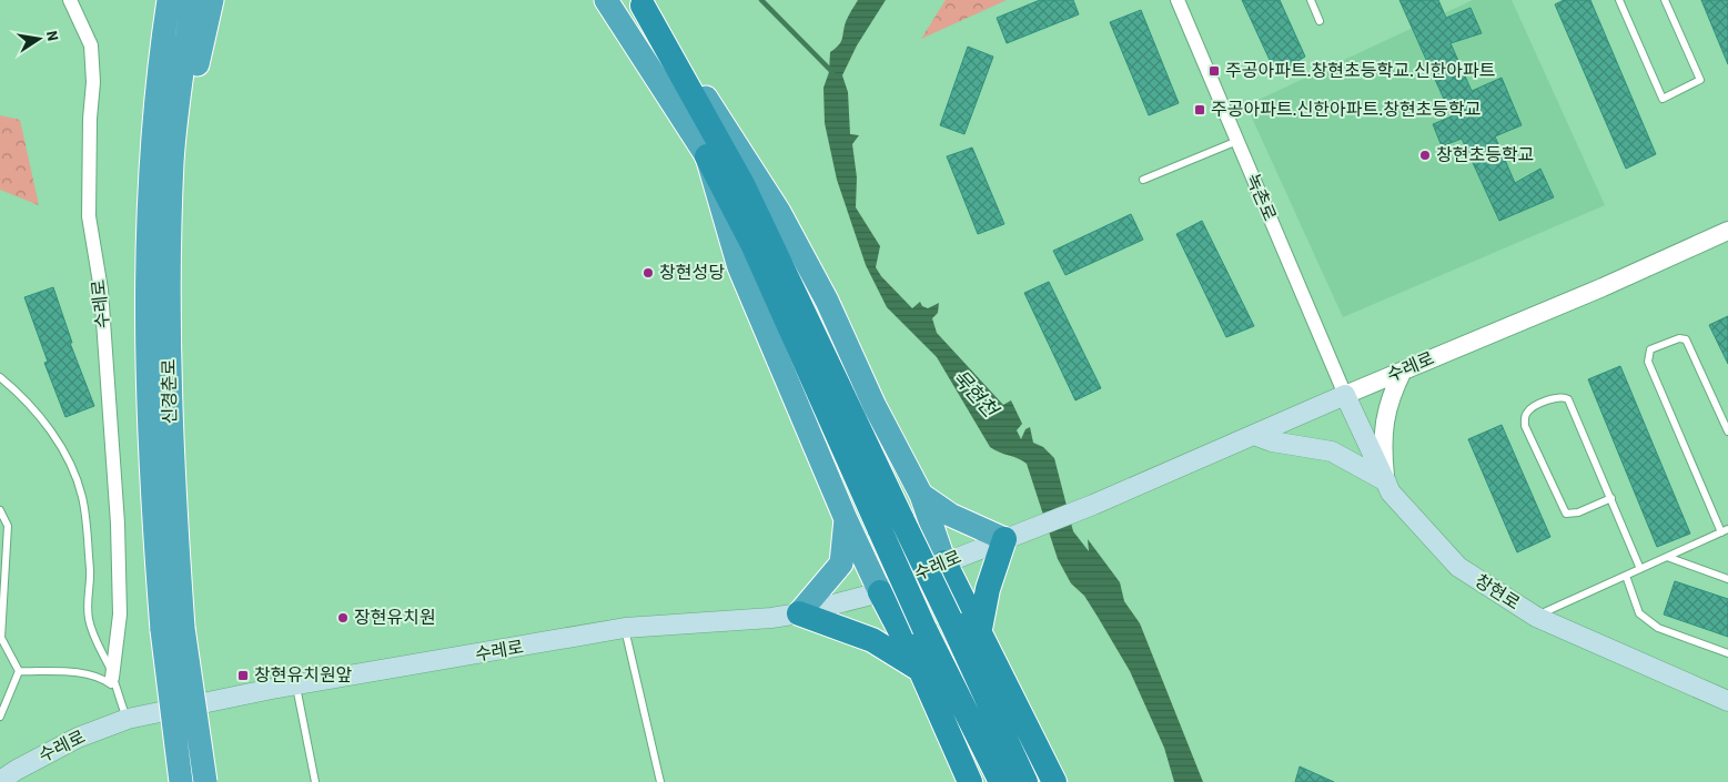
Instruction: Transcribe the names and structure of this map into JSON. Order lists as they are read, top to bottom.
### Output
{
  "streets": {
    "highway": ["신경춘로"],
    "main road": ["수레로", "창현로"],
    "street": ["녹촌로"]
  },
  "crossings": [
    ["녹촌로", "수레로"],
    ["녹촌로", "창현로"],
    ["수레로", "창현로"]
  ],
  "water": ["묵현천"],
  "places": {
    "transit": ["주공아파트.창현초등학교.신한아파트", "주공아파트.신한아파트.창현초등학교", "창현유치원앞"],
    "other": ["창현초등학교", "창현성당", "장현유치원"]
  },
  "north": "right"
}
